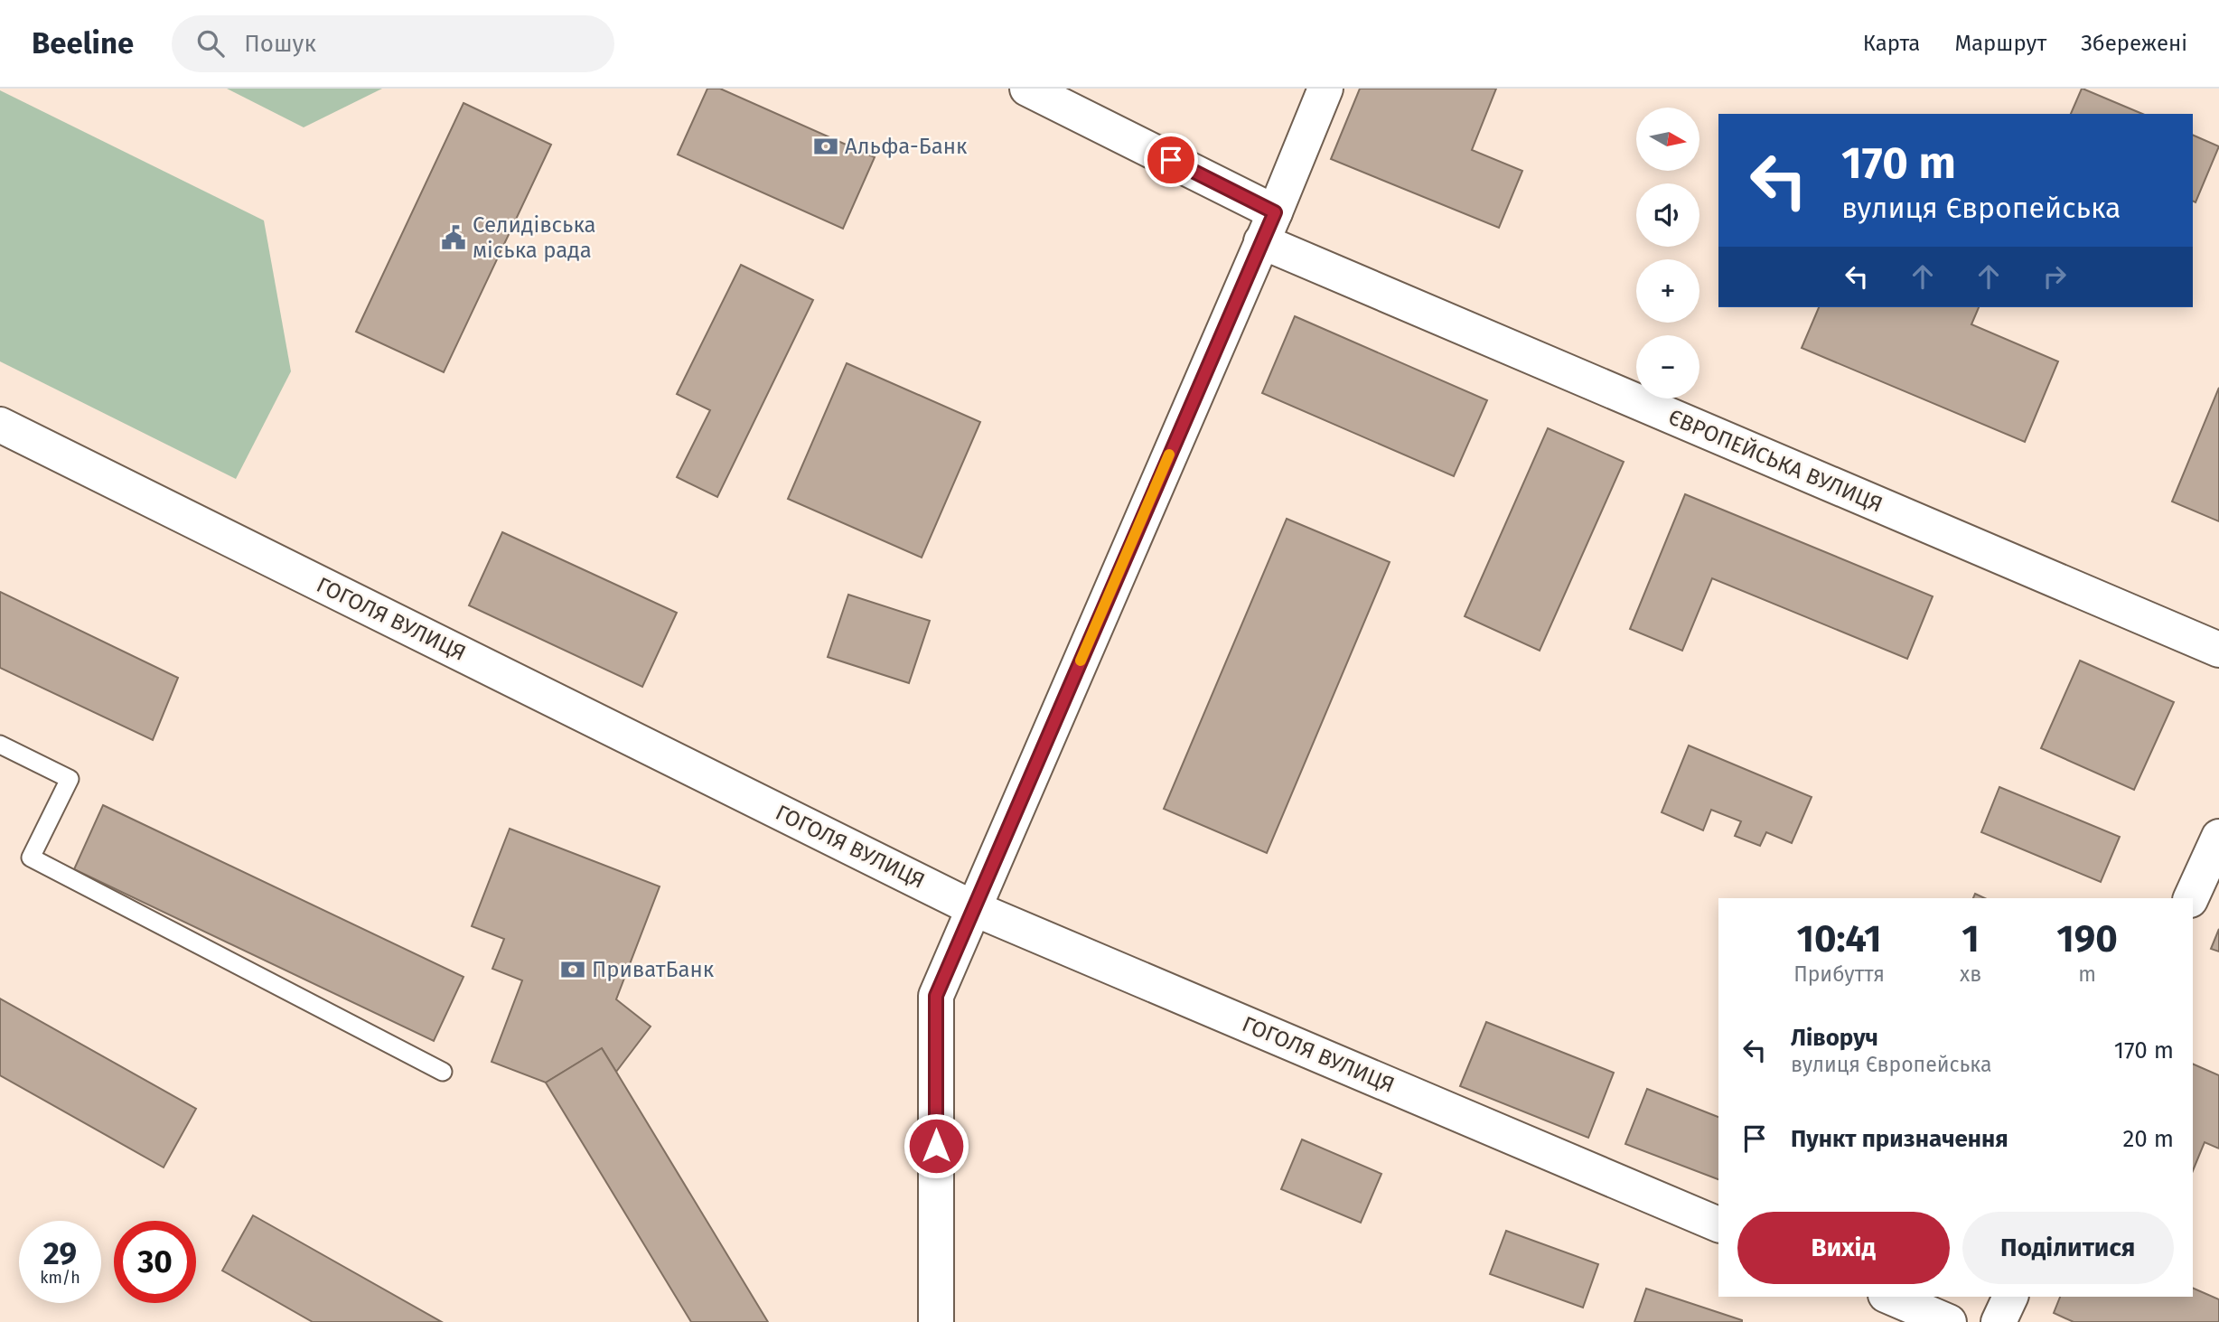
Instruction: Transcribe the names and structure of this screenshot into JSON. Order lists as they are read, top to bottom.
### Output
{
  "streets": {
    "street": ["ЄВРОПЕЙСЬКА ВУЛИЦЯ", "ГОГОЛЯ ВУЛИЦЯ"]
  },
  "places": {
    "bank": ["Альфа-Банк", "ПриватБанк"],
    "public building": ["Селидівська міська рада"]
  },
  "north": "right",
  "page": {
    "header": "Beeline",
    "search": "Пошук",
    "nav": ["Карта", "Маршрут", "Збережені"],
    "map_buttons": ["+", "−"],
    "turn": ["170 m", "вулиця Європейська"],
    "eta": [
      "10:41",
      "Прибуття",
      "1",
      "хв",
      "190",
      "m"
    ],
    "list": [
      {
        "name": "Ліворуч",
        "note": "вулиця Європейська",
        "value": "170 m"
      },
      {
        "name": "Пункт призначення",
        "value": "20 m"
      }
    ],
    "buttons": ["Вихід", "Поділитися"],
    "speed": "29 km/h",
    "limit": "30"
  }
}
